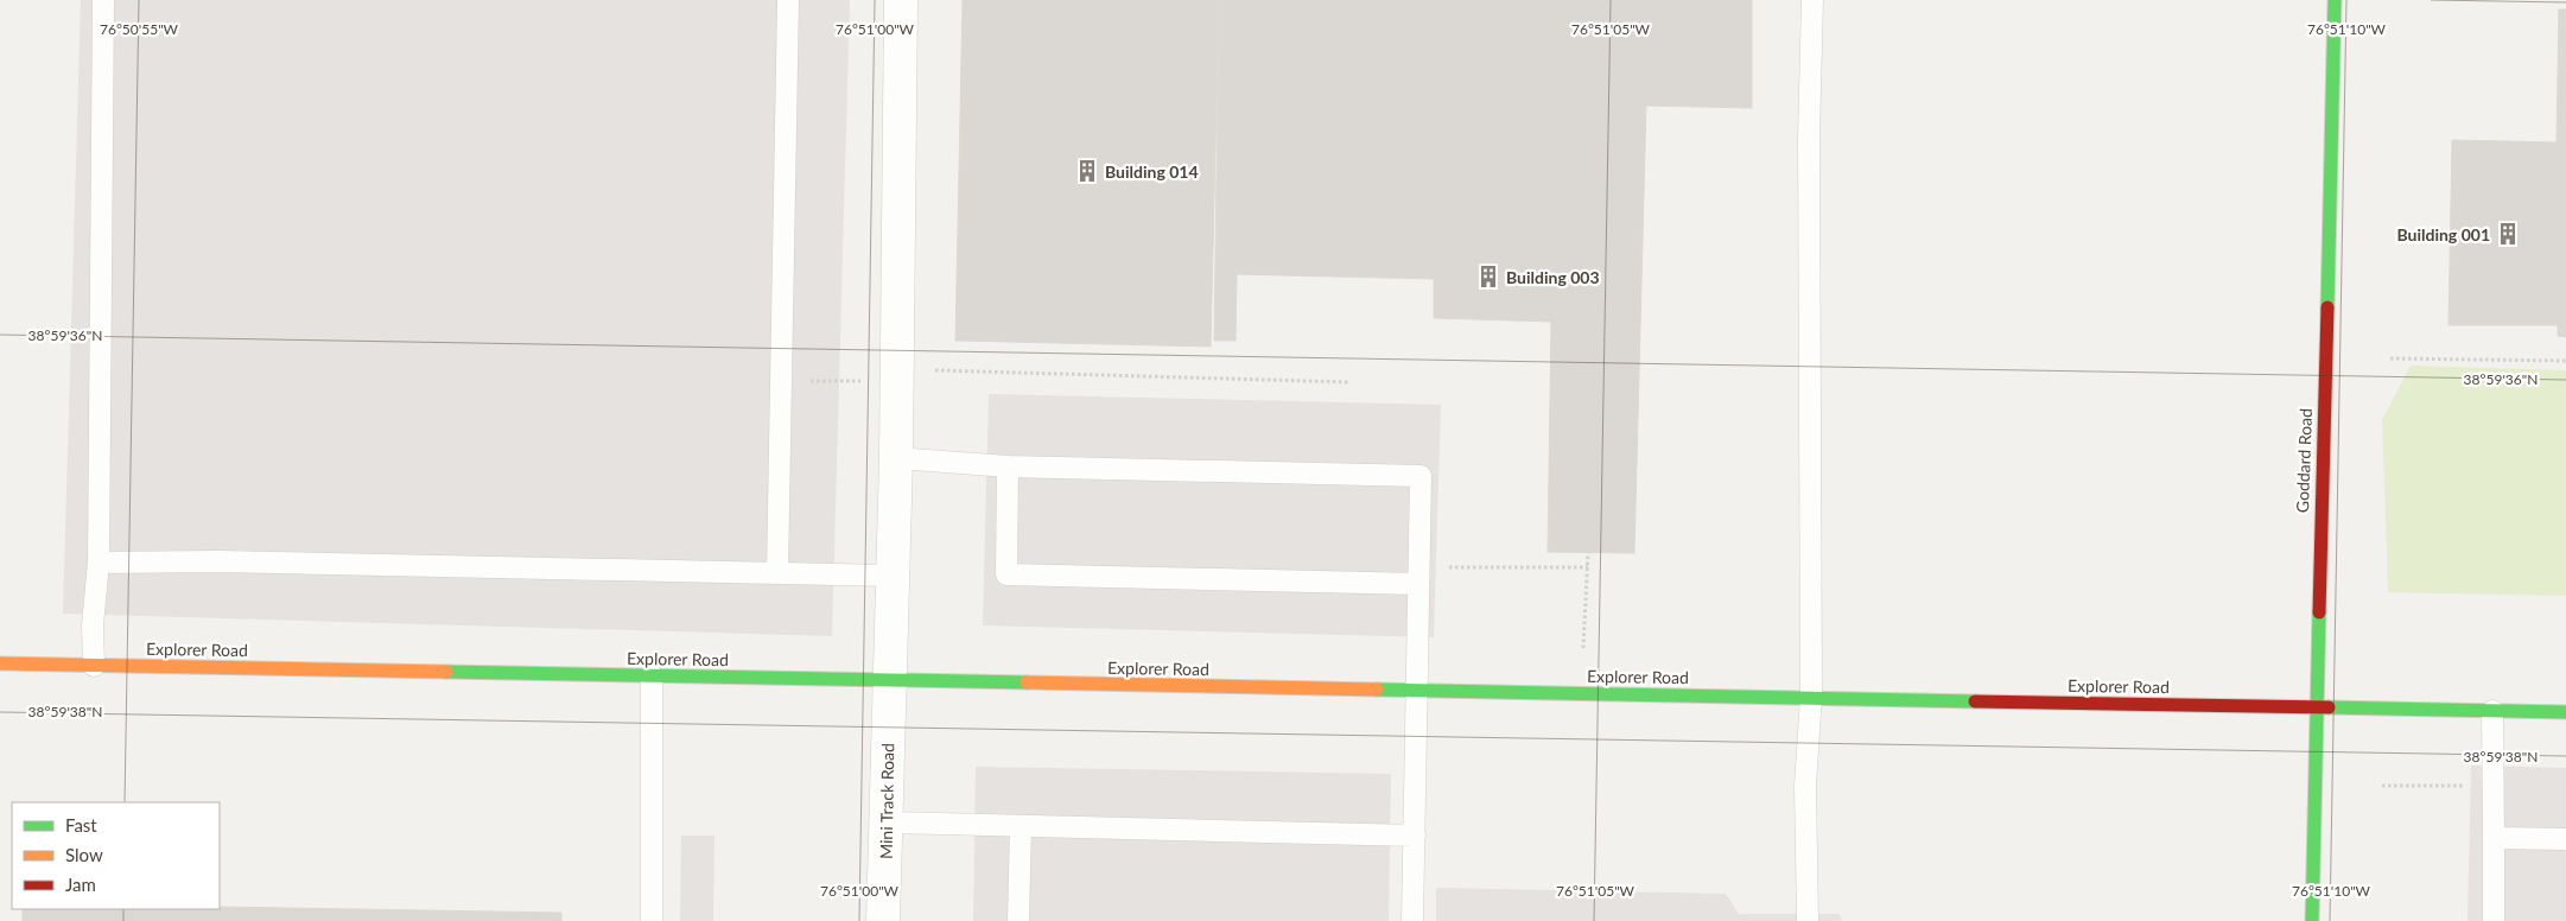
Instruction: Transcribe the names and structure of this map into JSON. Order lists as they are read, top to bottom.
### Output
{
  "streets": {
    "street": ["Goddard Road", "Explorer Road", "Mini Track Road"]
  },
  "crossings": [
    ["Goddard Road", "Explorer Road"],
    ["Explorer Road", "Mini Track Road"]
  ],
  "places": {
    "building": ["Building 014", "Building 001", "Building 003"]
  },
  "legend": ["Fast", "Slow", "Jam"],
  "coordinates": [
    "76°50'55\"W",
    "76°51'00\"W",
    "76°51'05\"W",
    "76°51'10\"W",
    "38°59'36\"N",
    "38°59'38\"N"
  ]
}
